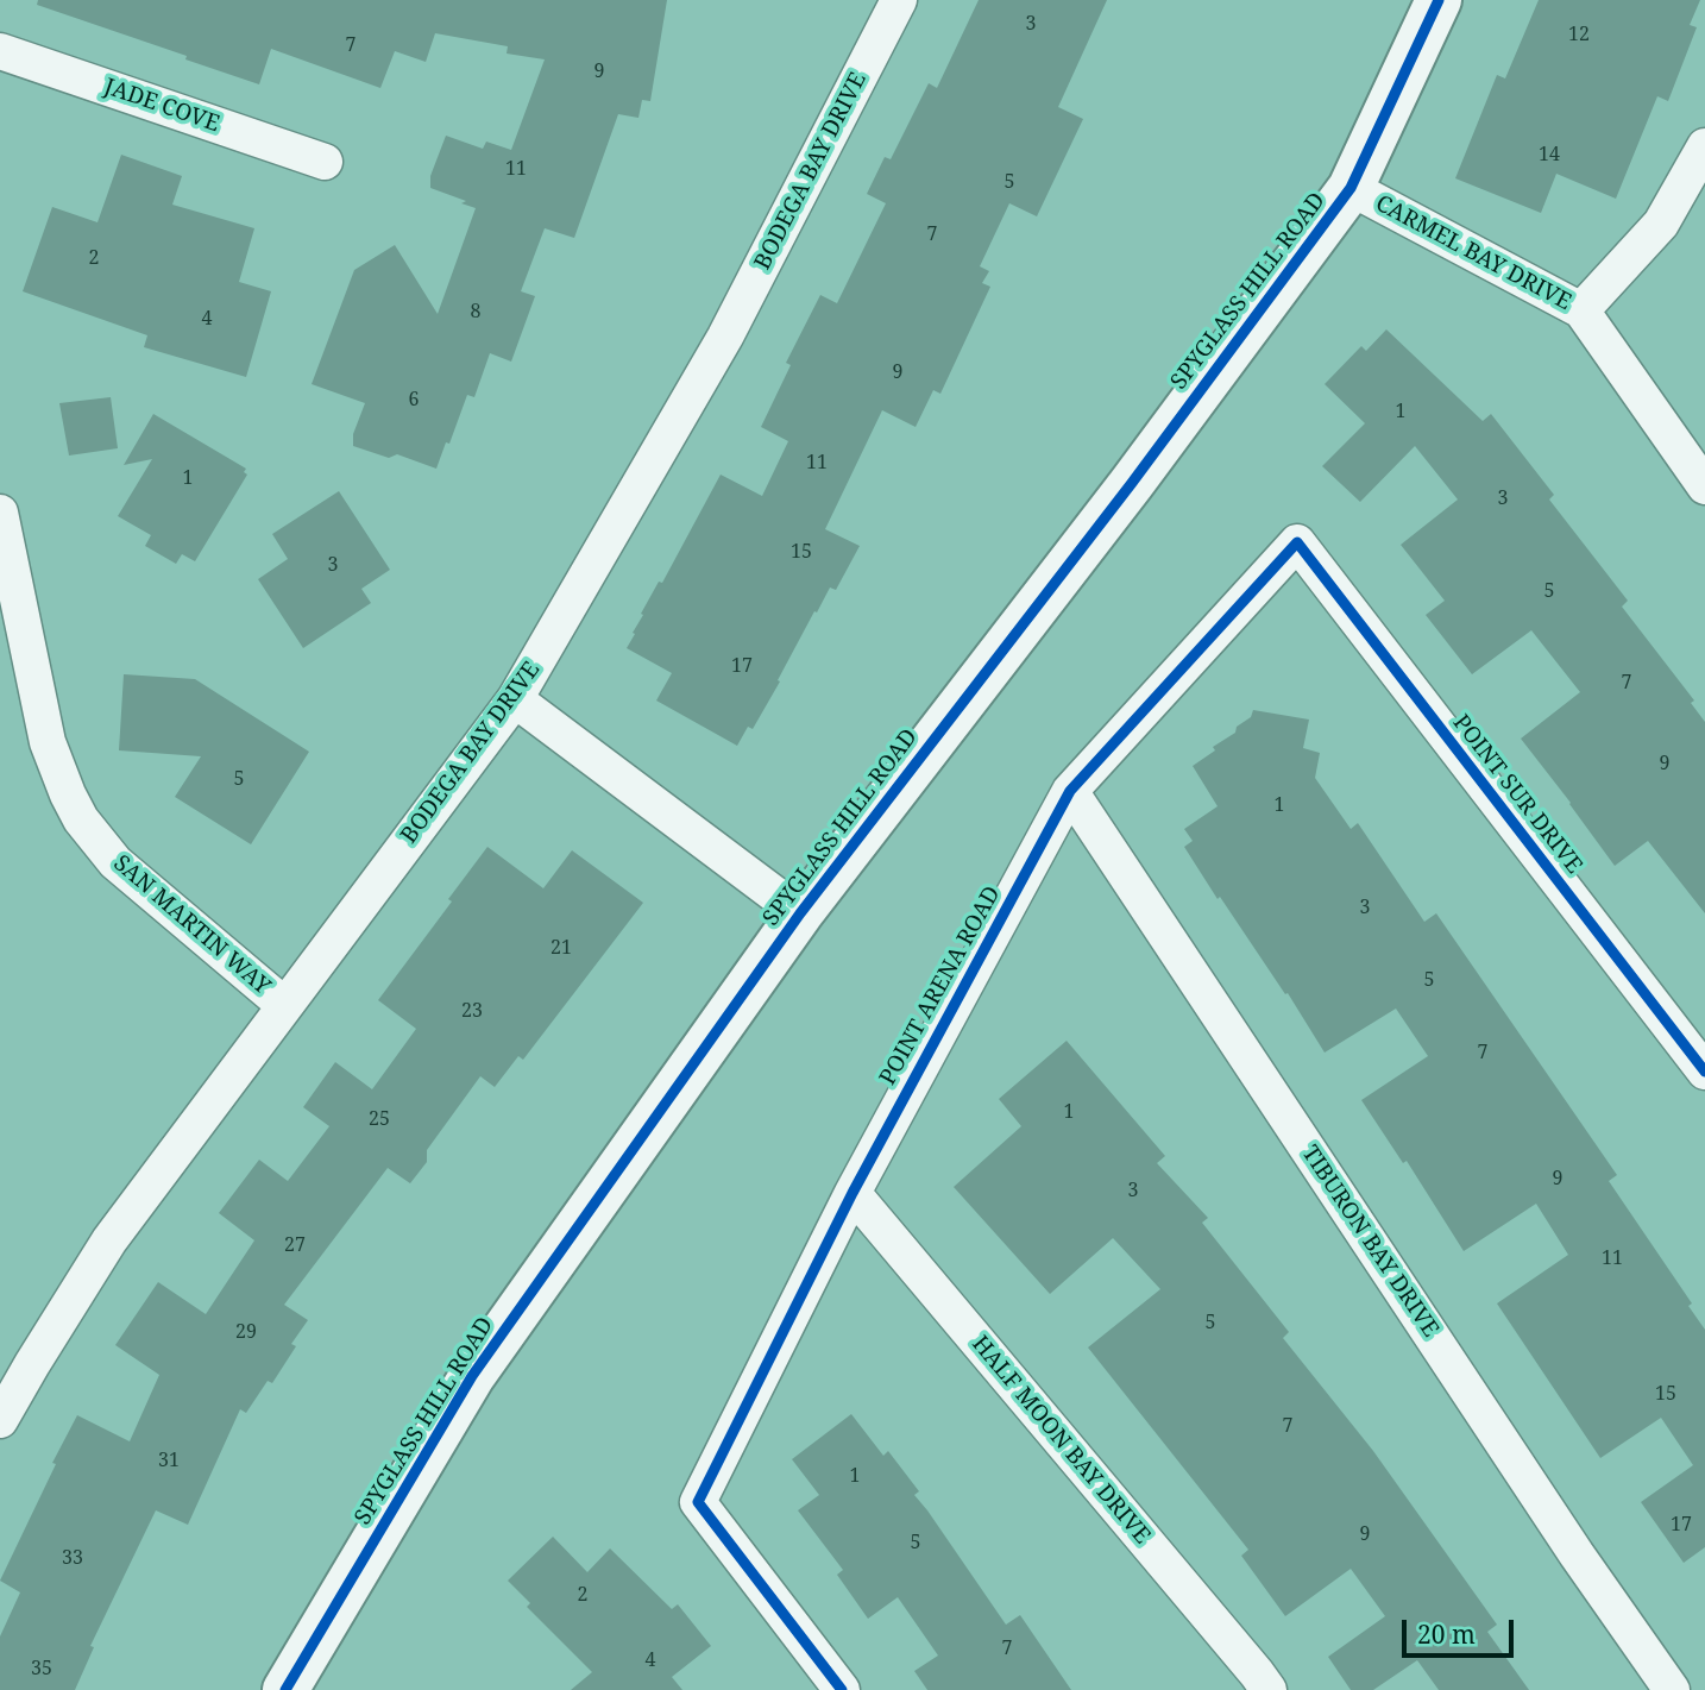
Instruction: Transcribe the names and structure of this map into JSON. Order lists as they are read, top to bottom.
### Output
{
  "streets": {
    "main road": ["SPYGLASS HILL ROAD"],
    "street": [
      "JADE COVE",
      "BODEGA BAY DRIVE",
      "CARMEL BAY DRIVE",
      "POINT SUR DRIVE",
      "SAN MARTIN WAY",
      "POINT ARENA ROAD",
      "TIBURON BAY DRIVE",
      "HALF MOON BAY DRIVE"
    ]
  },
  "crossings": [
    ["BODEGA BAY DRIVE", "SAN MARTIN WAY"],
    ["CARMEL BAY DRIVE", "SPYGLASS HILL ROAD"],
    ["POINT SUR DRIVE", "POINT ARENA ROAD"],
    ["POINT ARENA ROAD", "TIBURON BAY DRIVE"],
    ["POINT ARENA ROAD", "HALF MOON BAY DRIVE"]
  ],
  "house_numbers": [
    "3",
    "12",
    "7",
    "9",
    "14",
    "11",
    "5",
    "7",
    "2",
    "8",
    "4",
    "9",
    "6",
    "1",
    "11",
    "1",
    "3",
    "15",
    "3",
    "5",
    "17",
    "7",
    "9",
    "5",
    "1",
    "3",
    "21",
    "5",
    "23",
    "7",
    "1",
    "25",
    "9",
    "3",
    "27",
    "11",
    "5",
    "29",
    "15",
    "7",
    "31",
    "1",
    "17",
    "9",
    "5",
    "33",
    "2",
    "7",
    "4",
    "35"
  ],
  "scale_bar": "20 m"
}
